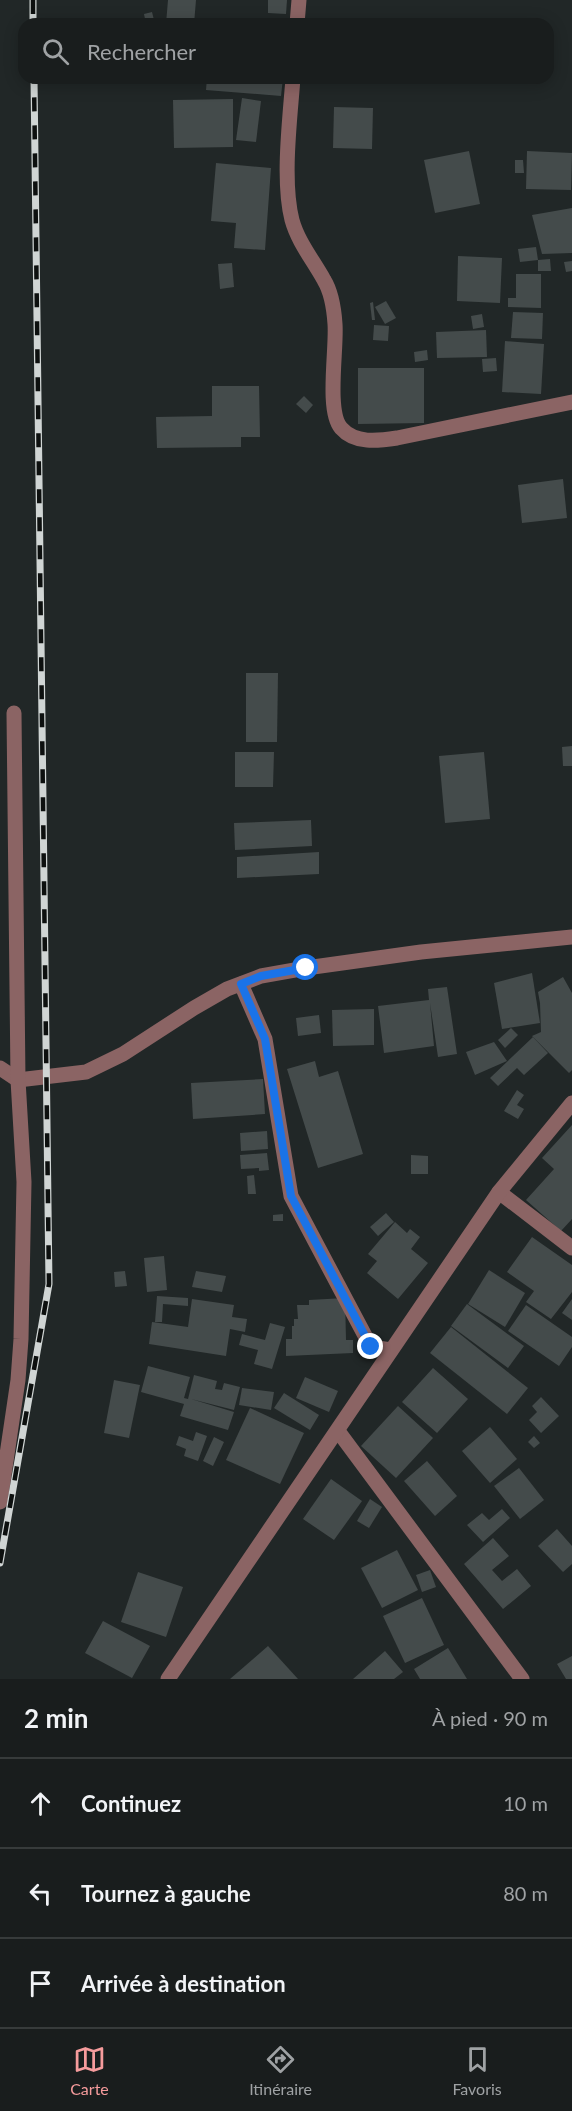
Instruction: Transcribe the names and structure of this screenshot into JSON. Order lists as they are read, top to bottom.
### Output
{
  "page": {
    "search": "Rechercher",
    "heading": ["2 min", "À pied · 90 m"],
    "list": [
      ["Continuez", "10 m"],
      ["Tournez à gauche", "80 m"],
      "Arrivée à destination"
    ],
    "nav": ["Carte", "Itinéraire", "Favoris"]
  }
}
